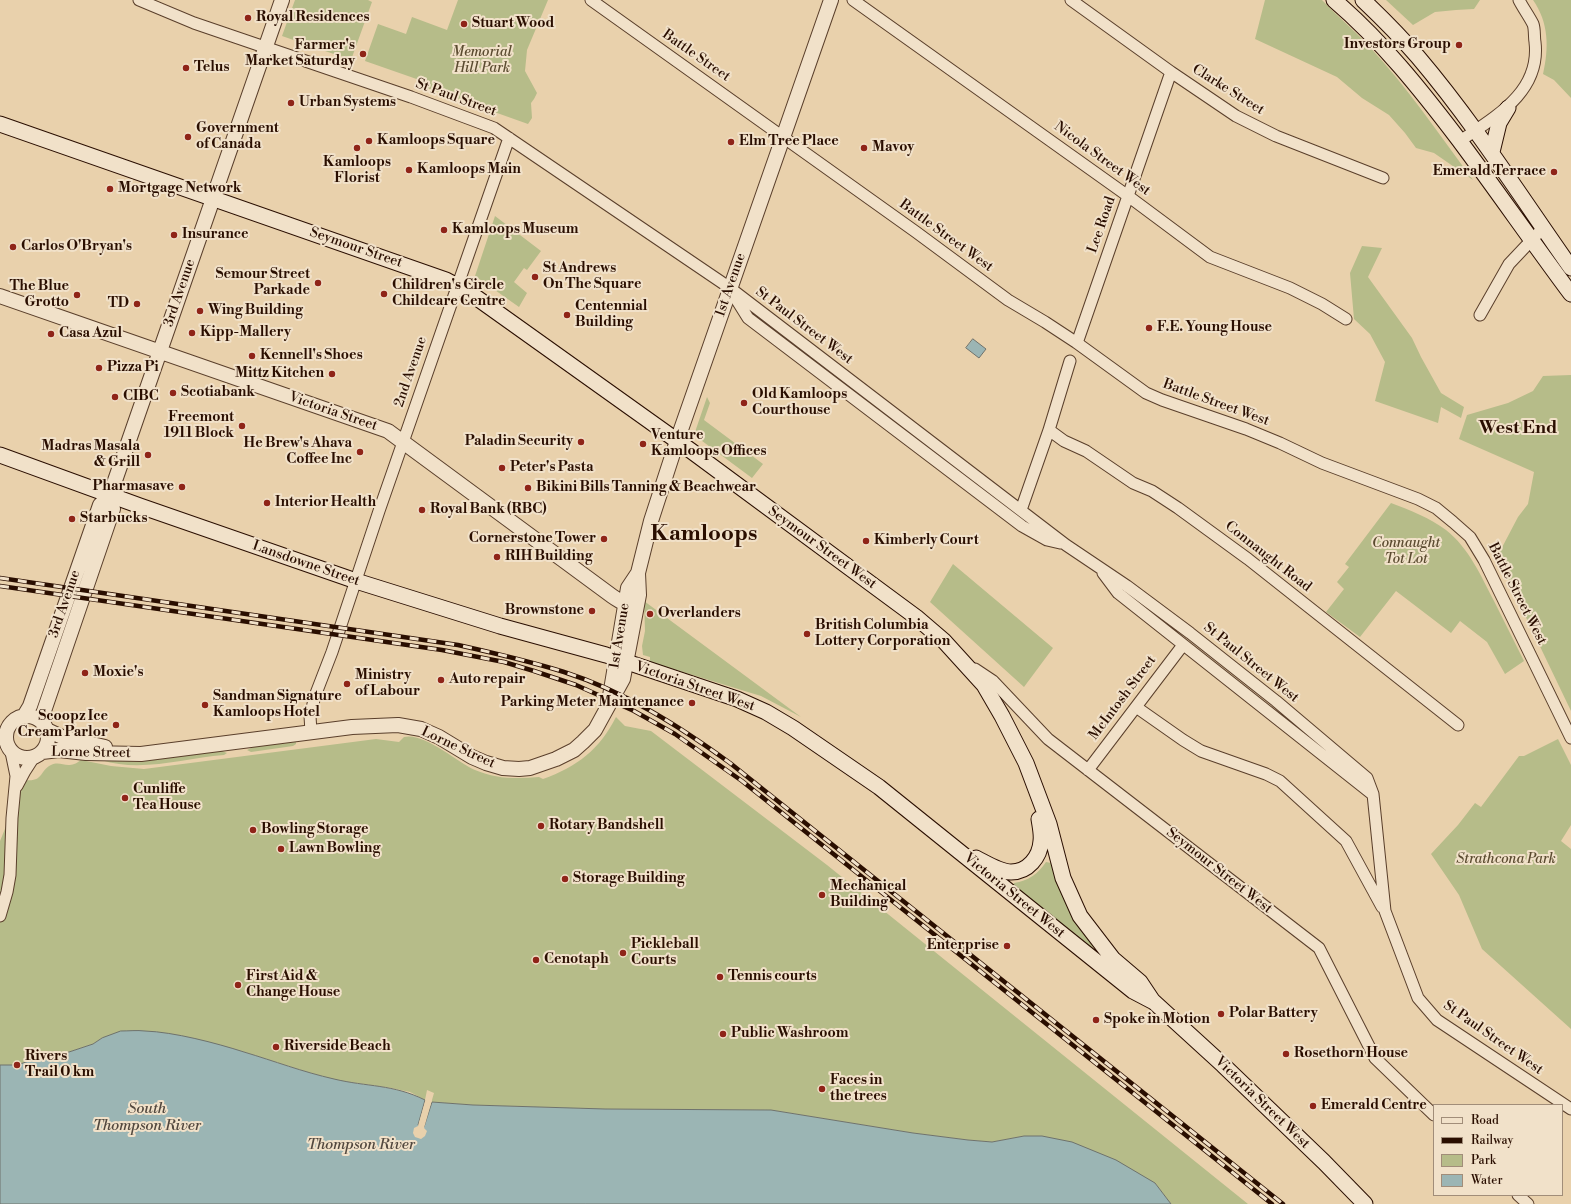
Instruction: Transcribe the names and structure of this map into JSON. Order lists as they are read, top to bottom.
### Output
{
  "streets": {
    "main road": [
      "Seymour Street",
      "Seymour Street West",
      "Lansdowne Street",
      "Victoria Street West"
    ],
    "street": [
      "Battle Street",
      "Clarke Street",
      "St Paul Street",
      "Nicola Street West",
      "Lee Road",
      "Battle Street West",
      "1st Avenue",
      "3rd Avenue",
      "St Paul Street West",
      "2nd Avenue",
      "Victoria Street",
      "Connaught Road",
      "McIntosh Street",
      "Lorne Street"
    ]
  },
  "crossings": [
    ["Battle Street", "Battle Street West"],
    ["Battle Street", "1st Avenue"],
    ["Clarke Street", "Lee Road"],
    ["St Paul Street", "1st Avenue"],
    ["St Paul Street", "3rd Avenue"],
    ["St Paul Street", "St Paul Street West"],
    ["St Paul Street", "2nd Avenue"],
    ["Nicola Street West", "Lee Road"],
    ["Lee Road", "Battle Street West"],
    ["Battle Street West", "1st Avenue"],
    ["Seymour Street", "1st Avenue"],
    ["Seymour Street", "3rd Avenue"],
    ["Seymour Street", "2nd Avenue"],
    ["Seymour Street", "Seymour Street West"],
    ["1st Avenue", "St Paul Street West"],
    ["1st Avenue", "Victoria Street"],
    ["1st Avenue", "Seymour Street West"],
    ["1st Avenue", "Lansdowne Street"],
    ["1st Avenue", "Victoria Street West"],
    ["1st Avenue", "Lorne Street"],
    ["3rd Avenue", "Victoria Street"],
    ["3rd Avenue", "Lansdowne Street"],
    ["3rd Avenue", "Lorne Street"],
    ["St Paul Street West", "McIntosh Street"],
    ["2nd Avenue", "Victoria Street"],
    ["2nd Avenue", "Lansdowne Street"],
    ["2nd Avenue", "Lorne Street"],
    ["Seymour Street West", "Victoria Street West"],
    ["Seymour Street West", "McIntosh Street"],
    ["Lansdowne Street", "Victoria Street West"],
    ["Lansdowne Street", "Lorne Street"],
    ["Victoria Street West", "Lorne Street"]
  ],
  "districts": ["West End", "Kamloops"],
  "water": ["South Thompson River", "Thompson River"],
  "parks": ["Memorial Hill Park", "Connaught Tot Lot", "Strathcona Park"],
  "places": [
    "Royal Residences",
    "Stuart Wood",
    "Investors Group",
    "Farmer's Market Saturday",
    "Telus",
    "Urban Systems",
    "Government of Canada",
    "Kamloops Square",
    "Elm Tree Place",
    "Kamloops Florist",
    "Mavoy",
    "Kamloops Main",
    "Emerald Terrace",
    "Mortgage Network",
    "Kamloops Museum",
    "Insurance",
    "Carlos O'Bryan's",
    "St Andrews On The Square",
    "Semour Street Parkade",
    "Children's Circle Childcare Centre",
    "The Blue Grotto",
    "TD",
    "Wing Building",
    "Centennial Building",
    "F.E. Young House",
    "Kipp-Mallery",
    "Casa Azul",
    "Kennell's Shoes",
    "Pizza Pi",
    "Mittz Kitchen",
    "Scotiabank",
    "CIBC",
    "Old Kamloops Courthouse",
    "Freemont 1911 Block",
    "Paladin Security",
    "Venture Kamloops Offices",
    "He Brew's Ahava Coffee Inc",
    "Madras Masala & Grill",
    "Peter's Pasta",
    "Pharmasave",
    "Bikini Bills Tanning & Beachwear",
    "Interior Health",
    "Royal Bank (RBC)",
    "Starbucks",
    "Cornerstone Tower",
    "Kimberly Court",
    "RIH Building",
    "Brownstone",
    "Overlanders",
    "British Columbia Lottery Corporation",
    "Moxie's",
    "Auto repair",
    "Ministry of Labour",
    "Parking Meter Maintenance",
    "Sandman Signature Kamloops Hotel",
    "Scoopz Ice Cream Parlor",
    "Cunliffe Tea House",
    "Rotary Bandshell",
    "Bowling Storage",
    "Lawn Bowling",
    "Storage Building",
    "Mechanical Building",
    "Enterprise",
    "Pickleball Courts",
    "Cenotaph",
    "Tennis courts",
    "First Aid & Change House",
    "Polar Battery",
    "Spoke in Motion",
    "Public Washroom",
    "Riverside Beach",
    "Rosethorn House",
    "Rivers Trail 0 km",
    "Faces in the trees",
    "Emerald Centre"
  ],
  "legend": [
    "Road",
    "Railway",
    "Park",
    "Water"
  ]
}
